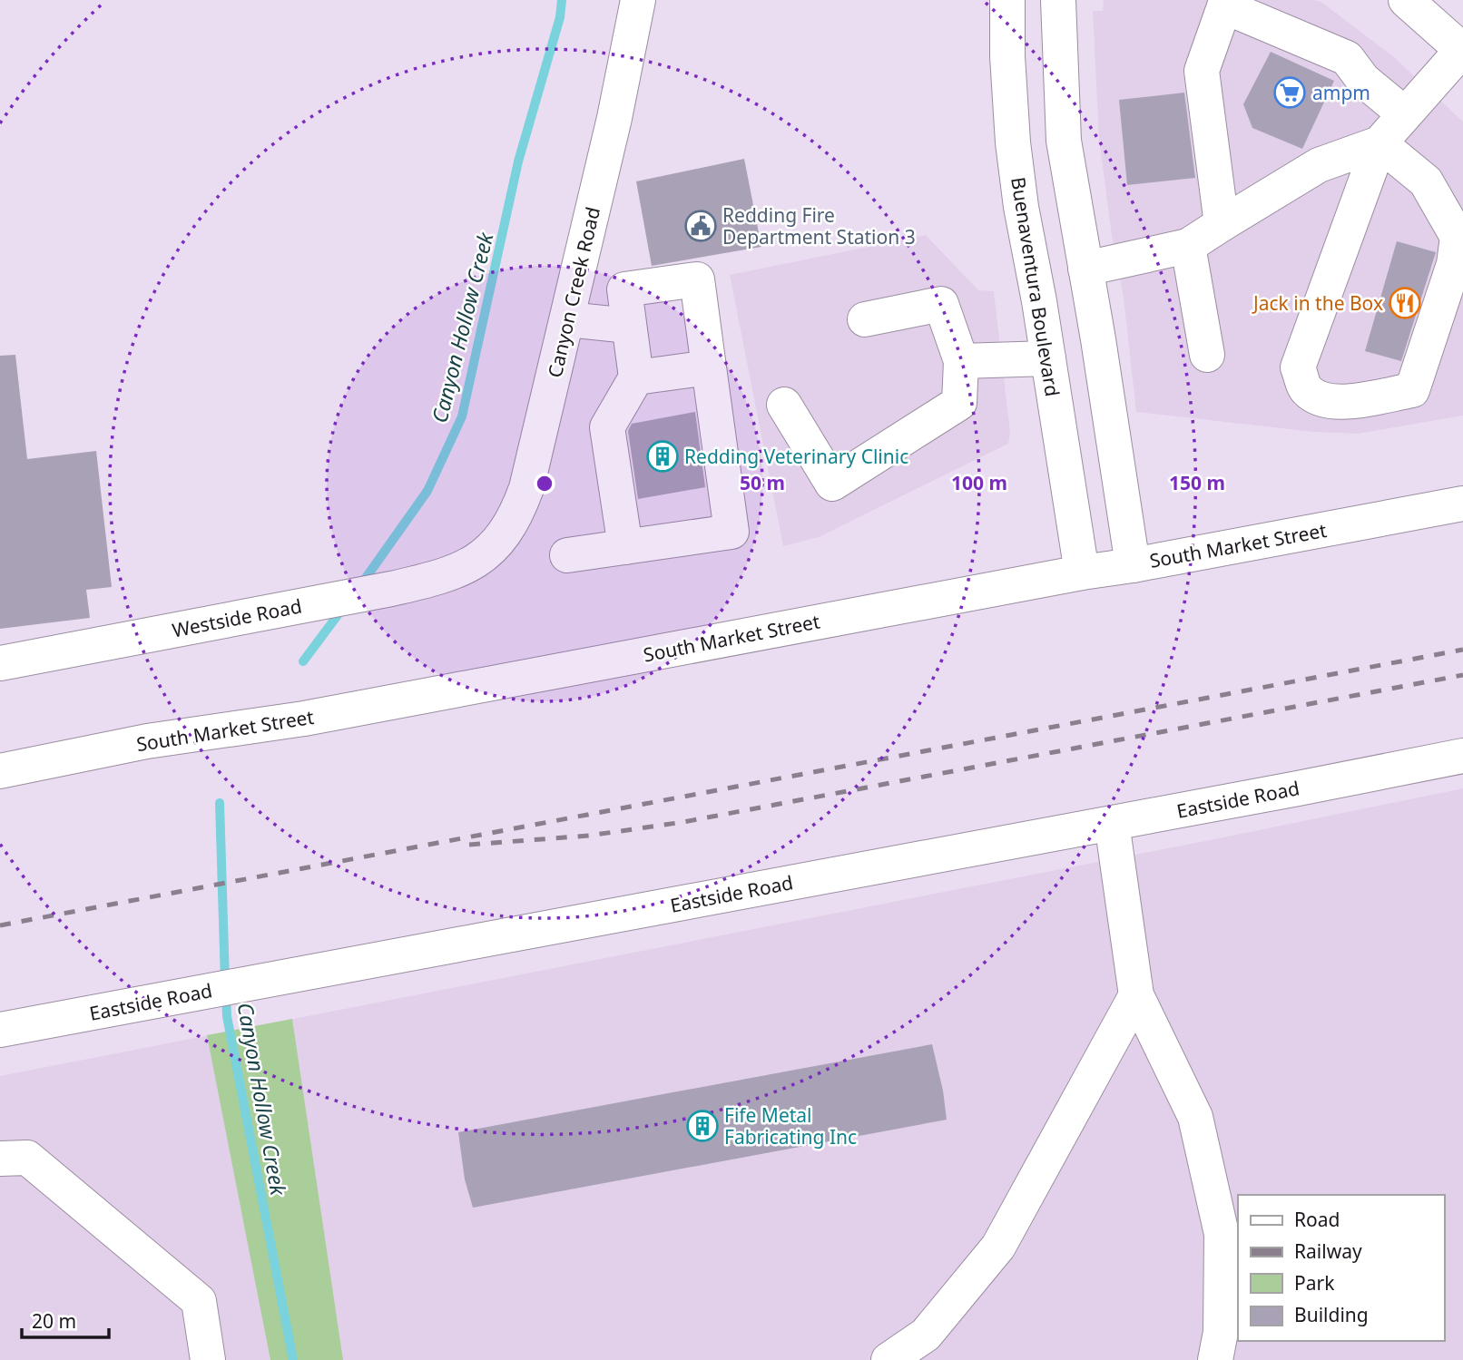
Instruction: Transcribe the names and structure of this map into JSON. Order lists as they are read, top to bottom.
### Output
{
  "streets": {
    "main road": [
      "Buenaventura Boulevard",
      "Canyon Creek Road",
      "South Market Street",
      "Westside Road",
      "Eastside Road"
    ]
  },
  "crossings": [
    ["Buenaventura Boulevard", "South Market Street"],
    ["Canyon Creek Road", "Westside Road"]
  ],
  "water": ["Canyon Hollow Creek"],
  "places": {
    "supermarket": ["ampm"],
    "public building": ["Redding Fire Department Station 3"],
    "restaurant": ["Jack in the Box"],
    "building": ["Redding Veterinary Clinic", "Fife Metal Fabricating Inc"]
  },
  "legend": [
    "Road",
    "Railway",
    "Park",
    "Building"
  ],
  "scale_bar": "20 m",
  "rings": ["50 m", "100 m", "150 m"]
}
